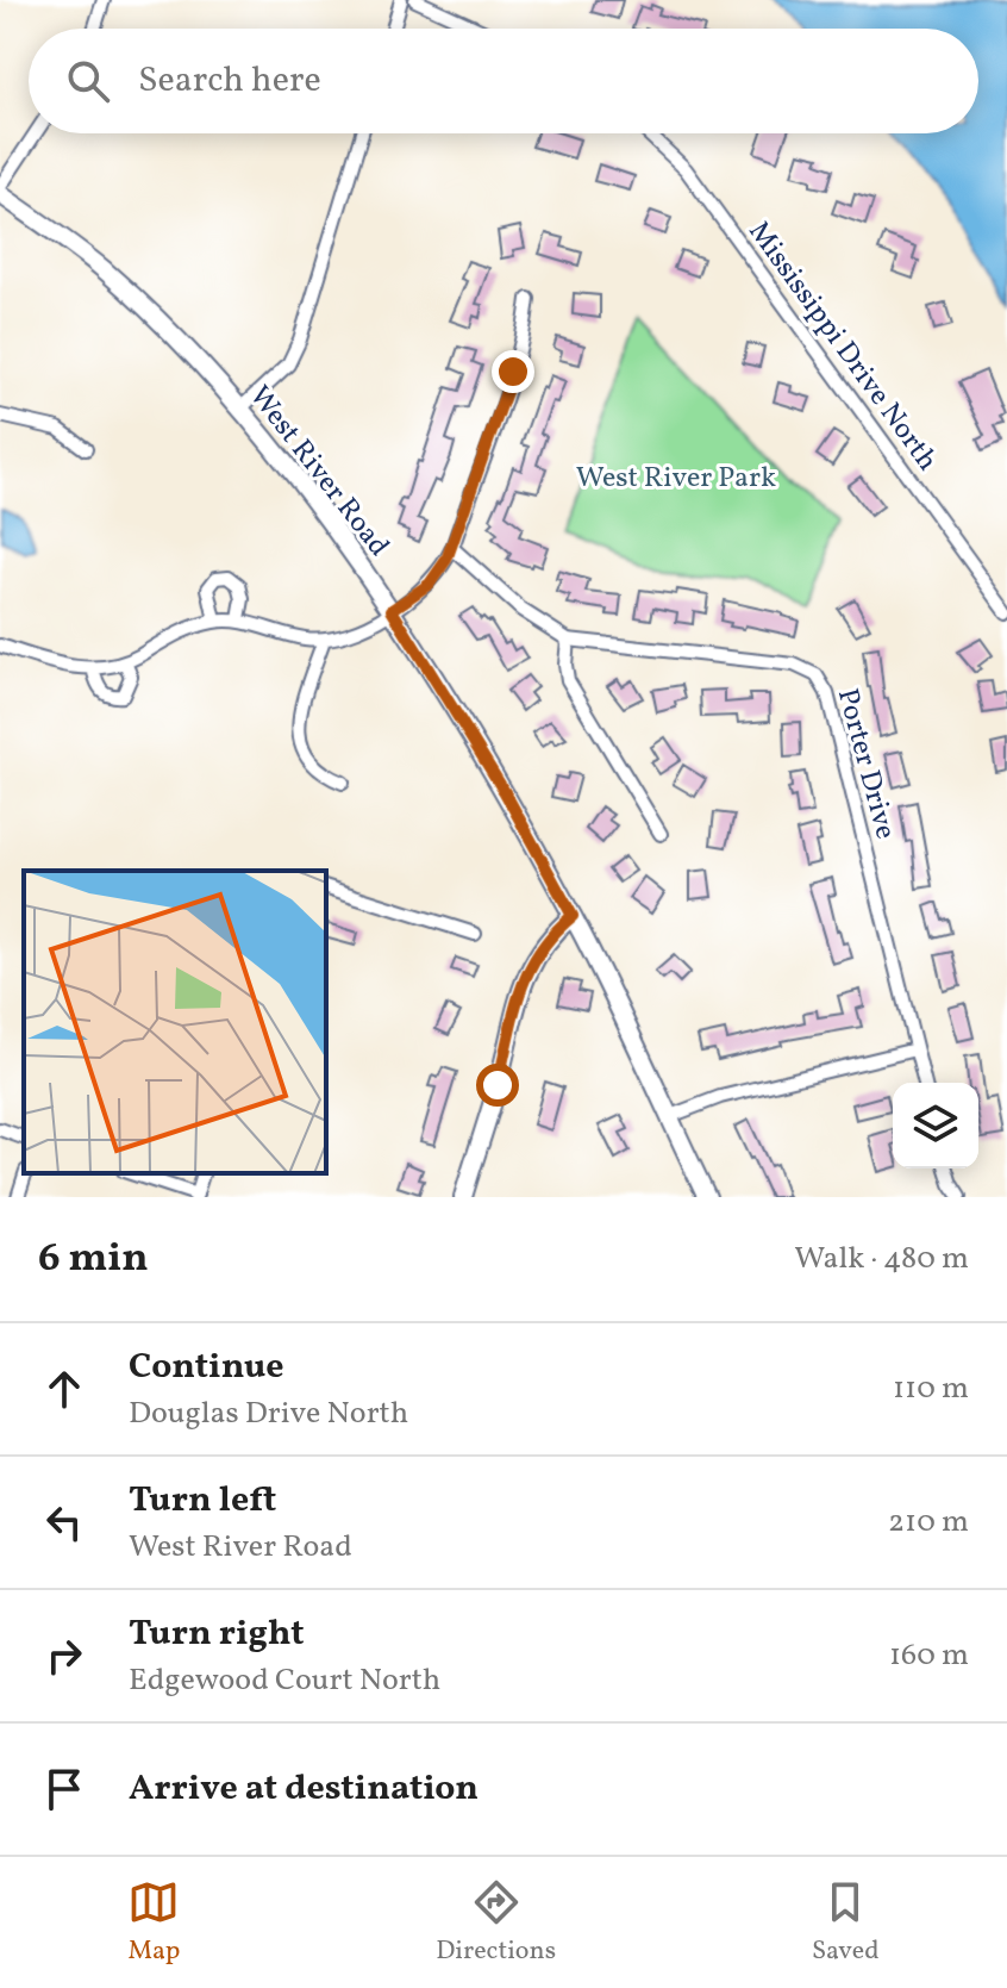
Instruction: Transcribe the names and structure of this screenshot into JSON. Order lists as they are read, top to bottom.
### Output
{
  "streets": {
    "main road": ["West River Road"],
    "street": ["Mississippi Drive North", "Porter Drive"]
  },
  "parks": ["West River Park"],
  "page": {
    "search": "Search here",
    "heading": ["6 min", "Walk · 480 m"],
    "list": [
      ["Continue", "Douglas Drive North", "110 m"],
      ["Turn left", "West River Road", "210 m"],
      ["Turn right", "Edgewood Court North", "160 m"],
      "Arrive at destination"
    ],
    "nav": ["Map", "Directions", "Saved"]
  }
}
